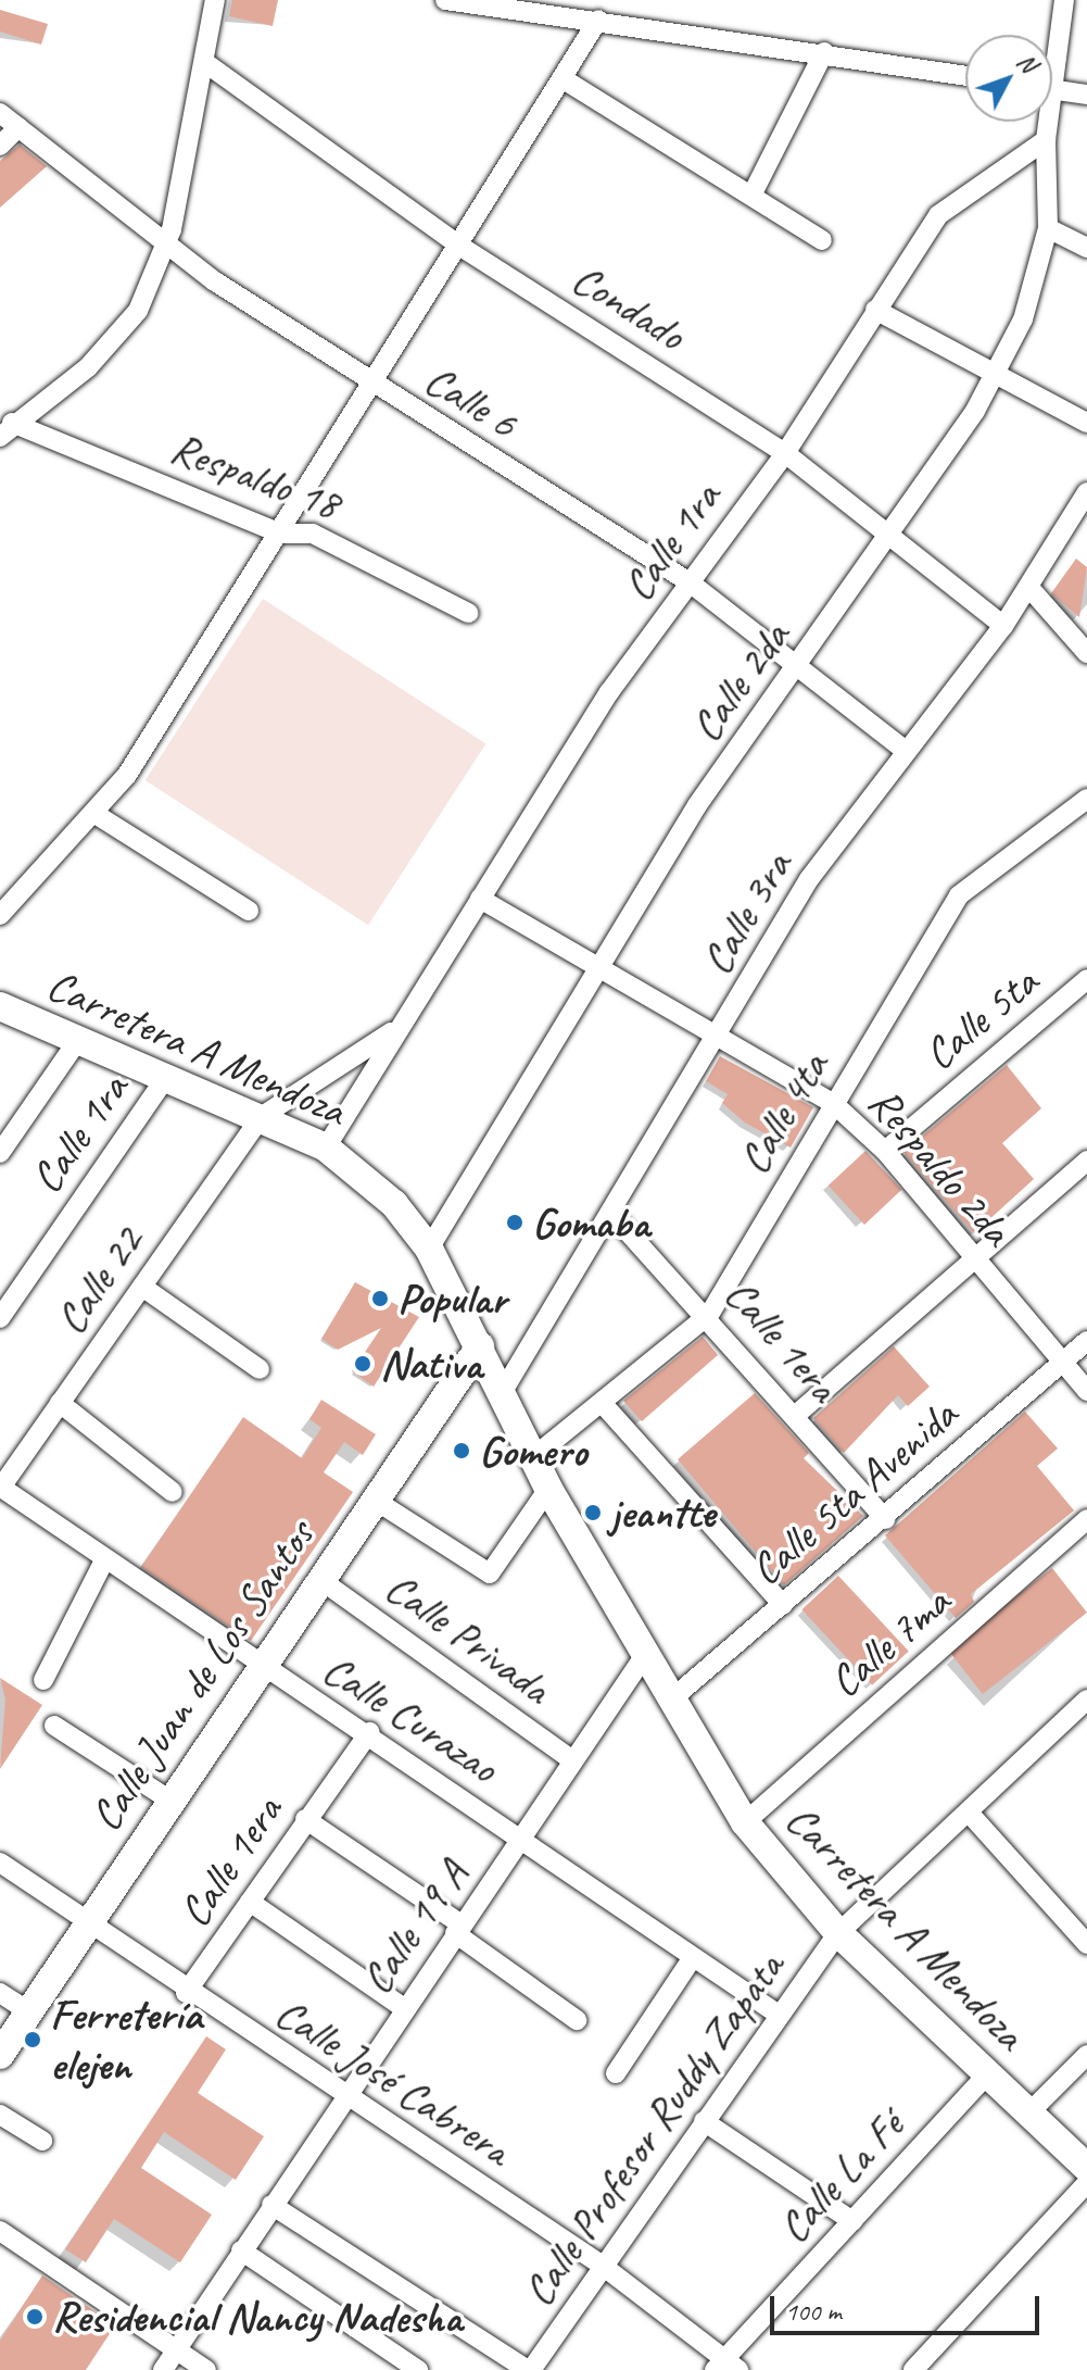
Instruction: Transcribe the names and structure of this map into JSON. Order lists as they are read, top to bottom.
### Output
{
  "streets": {
    "street": [
      "Condado",
      "Calle 6",
      "Respaldo 18",
      "Calle 1ra",
      "Calle 2da",
      "Calle 3ra",
      "Calle 5ta",
      "Carretera A Mendoza",
      "Calle 4ta",
      "Respaldo 2da",
      "Calle 22",
      "Calle 1era",
      "Calle 5ta Avenida",
      "Calle Privada",
      "Calle 7ma",
      "Calle Juan de Los Santos",
      "Calle Curazao",
      "Calle 19 A",
      "Calle José Cabrera",
      "Calle Profesor Ruddy Zapata",
      "Calle La Fé"
    ]
  },
  "crossings": [
    ["Condado", "Calle 1ra"],
    ["Condado", "Calle 2da"],
    ["Condado", "Calle 3ra"],
    ["Calle 6", "Calle 1ra"],
    ["Calle 6", "Calle 2da"],
    ["Calle 6", "Calle 3ra"],
    ["Calle 1ra", "Calle 2da"],
    ["Calle 1ra", "Carretera A Mendoza"],
    ["Calle 1ra", "Respaldo 2da"],
    ["Calle 2da", "Carretera A Mendoza"],
    ["Calle 2da", "Respaldo 2da"],
    ["Calle 3ra", "Carretera A Mendoza"],
    ["Calle 3ra", "Respaldo 2da"],
    ["Calle 3ra", "Calle 1era"],
    ["Calle 5ta", "Respaldo 2da"],
    ["Carretera A Mendoza", "Calle 4ta"],
    ["Carretera A Mendoza", "Calle 22"],
    ["Carretera A Mendoza", "Calle 5ta Avenida"],
    ["Carretera A Mendoza", "Calle 7ma"],
    ["Carretera A Mendoza", "Calle Juan de Los Santos"],
    ["Carretera A Mendoza", "Calle 19 A"],
    ["Carretera A Mendoza", "Calle Profesor Ruddy Zapata"],
    ["Carretera A Mendoza", "Calle La Fé"],
    ["Calle 4ta", "Respaldo 2da"],
    ["Calle 4ta", "Calle 1era"],
    ["Respaldo 2da", "Calle 5ta Avenida"],
    ["Calle 22", "Calle Curazao"],
    ["Calle 1era", "Calle 5ta Avenida"],
    ["Calle 1era", "Calle Curazao"],
    ["Calle 1era", "Calle José Cabrera"],
    ["Calle Privada", "Calle Juan de Los Santos"],
    ["Calle Privada", "Calle 19 A"],
    ["Calle Juan de Los Santos", "Calle Curazao"],
    ["Calle Juan de Los Santos", "Calle José Cabrera"],
    ["Calle Curazao", "Calle 19 A"],
    ["Calle Curazao", "Calle Profesor Ruddy Zapata"],
    ["Calle 19 A", "Calle José Cabrera"],
    ["Calle José Cabrera", "Calle Profesor Ruddy Zapata"],
    ["Calle José Cabrera", "Calle La Fé"]
  ],
  "places": [
    "Gomaba",
    "Popular",
    "Nativa",
    "Gomero",
    "jeantte",
    "Ferretería elejen",
    "Residencial Nancy Nadesha"
  ],
  "scale_bar": "100 m",
  "north": "top right"
}
